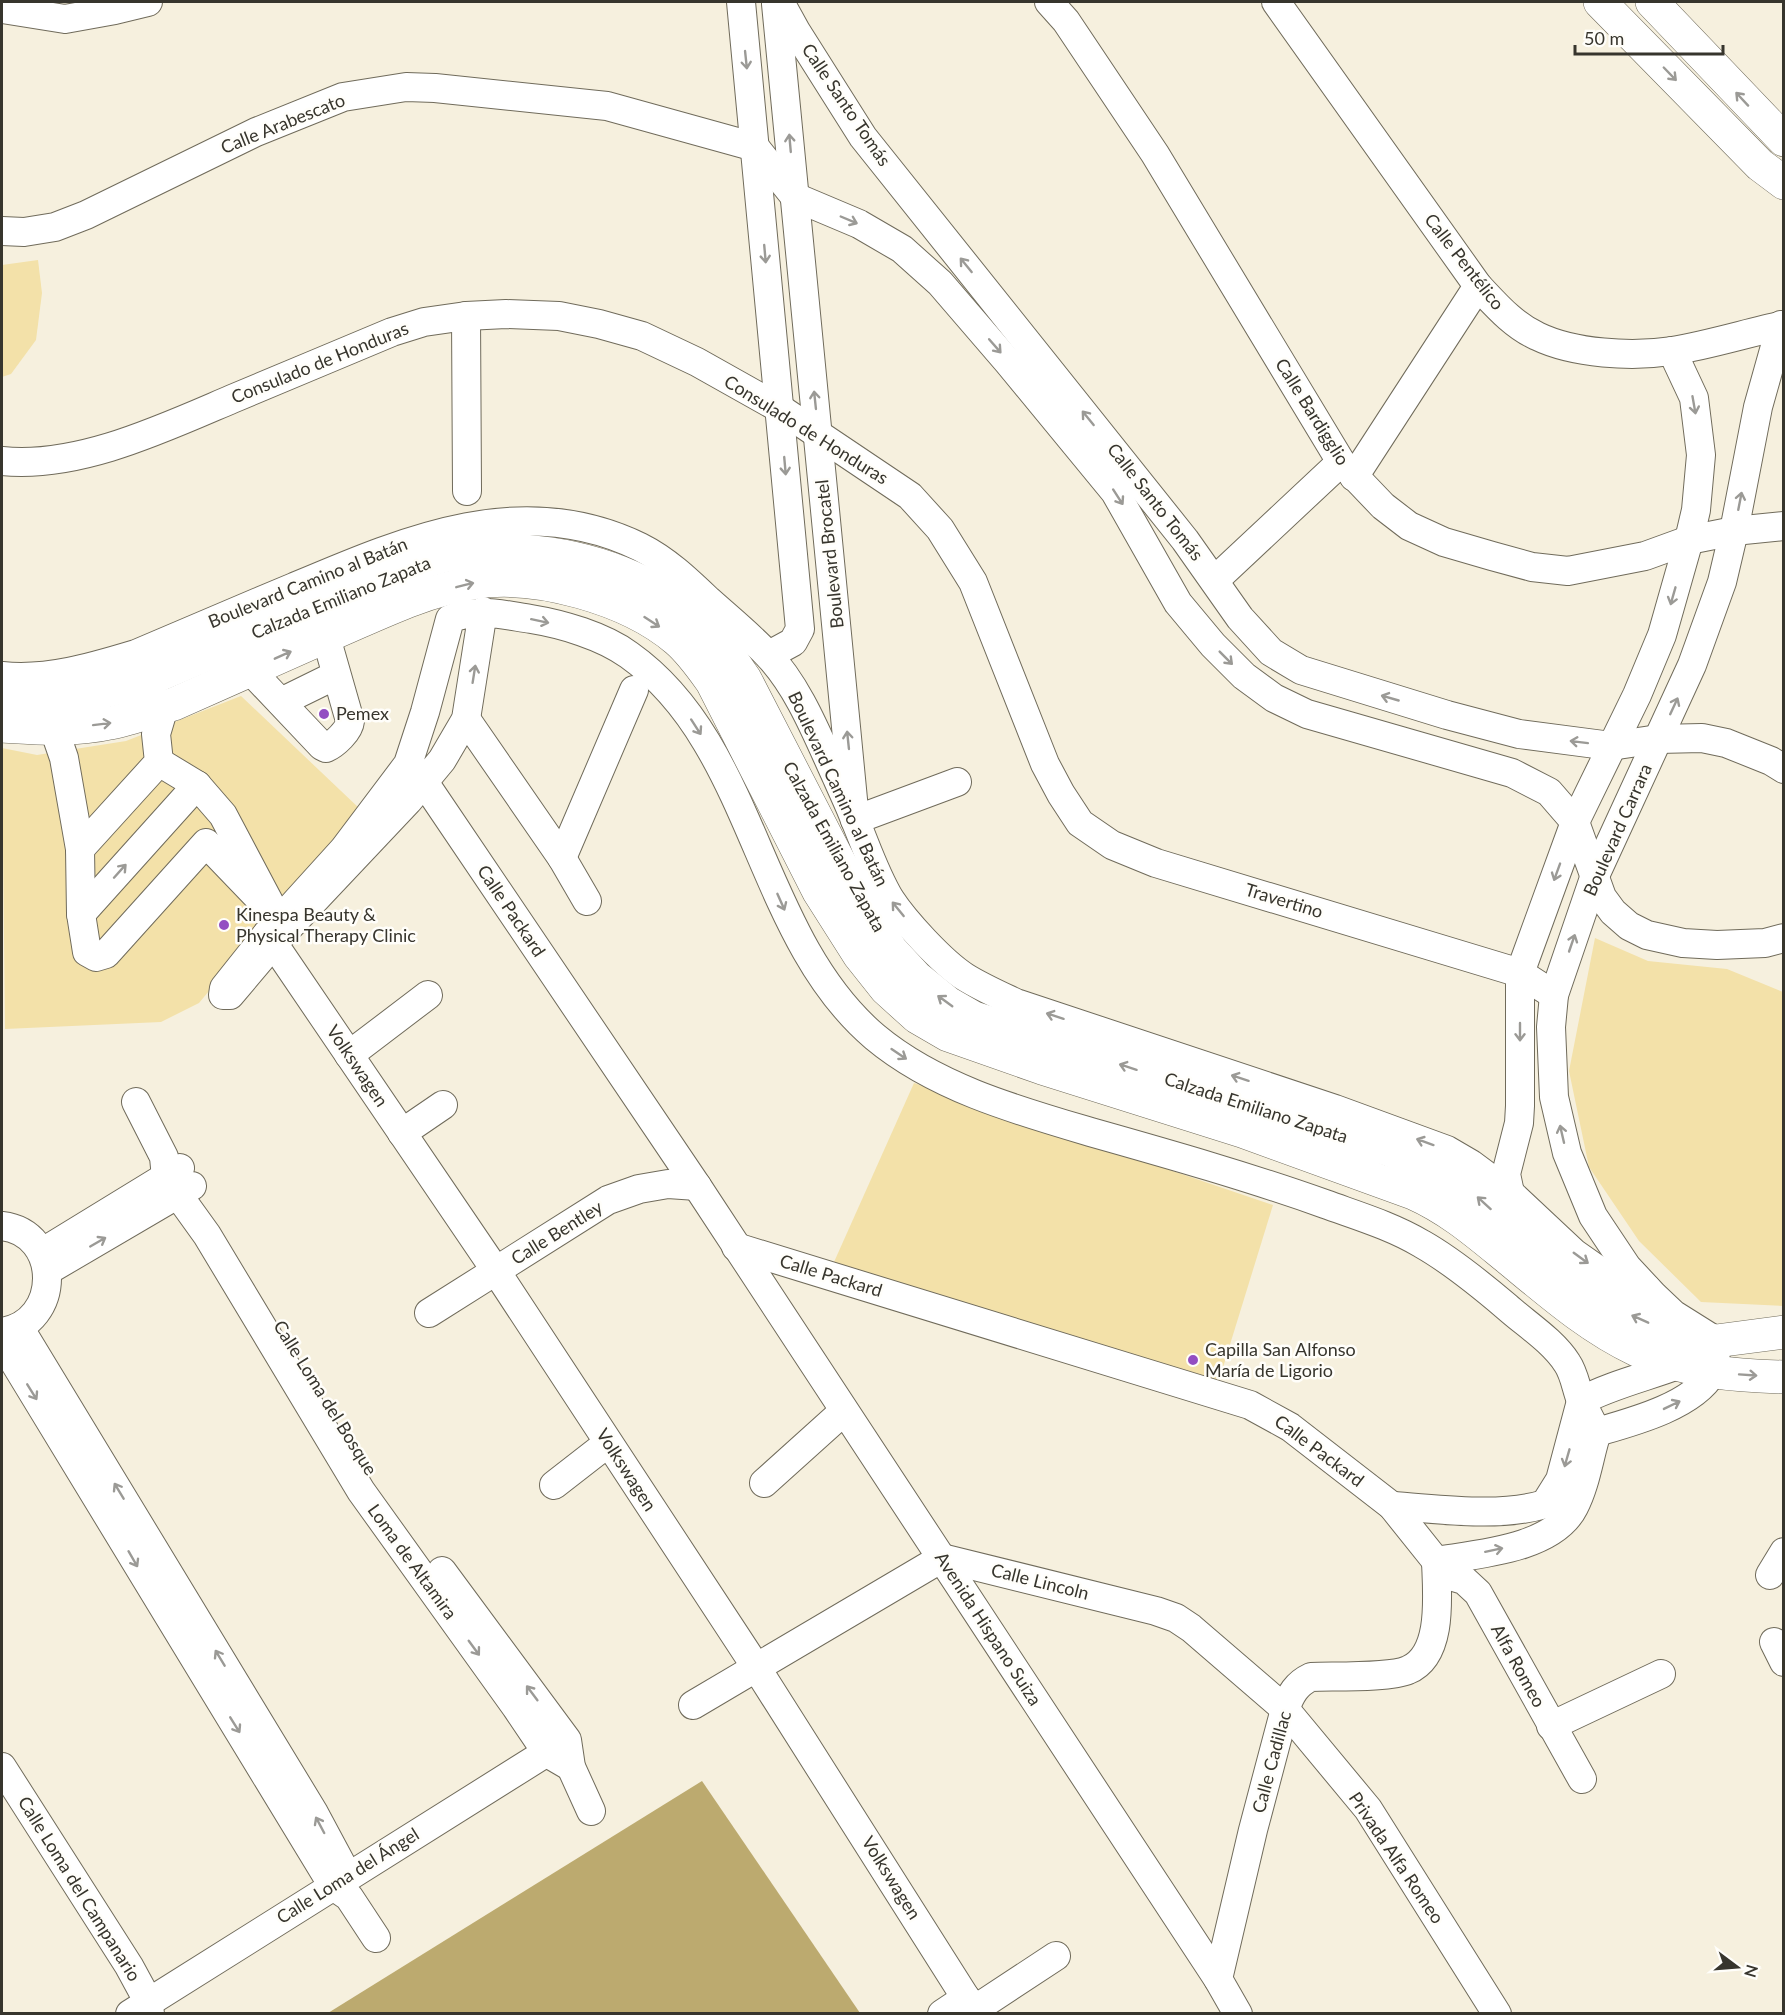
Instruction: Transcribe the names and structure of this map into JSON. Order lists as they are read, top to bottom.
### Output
{
  "streets": {
    "main road": ["Calzada Emiliano Zapata"],
    "street": [
      "Calle Santo Tomás",
      "Calle Arabescato",
      "Calle Pentélico",
      "Consulado de Honduras",
      "Calle Bardigglio",
      "Boulevard Brocatel",
      "Boulevard Camino al Batán",
      "Boulevard Carrara",
      "Travertino",
      "Calle Packard",
      "Volkswagen",
      "Calle Bentley",
      "Calle Loma del Bosque",
      "Calle Lincoln",
      "Avenida Hispano Suiza",
      "Alfa Romeo",
      "Calle Cadillac",
      "Privada Alfa Romeo",
      "Calle Loma del Ángel",
      "Calle Loma del Campanario"
    ]
  },
  "crossings": [
    ["Calle Santo Tomás", "Calle Arabescato"],
    ["Calle Santo Tomás", "Boulevard Brocatel"],
    ["Calle Santo Tomás", "Boulevard Carrara"],
    ["Calle Arabescato", "Boulevard Brocatel"],
    ["Calle Pentélico", "Boulevard Carrara"],
    ["Consulado de Honduras", "Boulevard Brocatel"],
    ["Consulado de Honduras", "Travertino"],
    ["Calle Bardigglio", "Boulevard Carrara"],
    ["Boulevard Brocatel", "Boulevard Camino al Batán"],
    ["Boulevard Camino al Batán", "Boulevard Carrara"],
    ["Calzada Emiliano Zapata", "Boulevard Carrara"],
    ["Boulevard Carrara", "Travertino"],
    ["Calle Packard", "Volkswagen"],
    ["Calle Packard", "Calle Bentley"],
    ["Calle Packard", "Avenida Hispano Suiza"],
    ["Calle Packard", "Alfa Romeo"],
    ["Calle Packard", "Calle Cadillac"],
    ["Volkswagen", "Calle Bentley"],
    ["Calle Loma del Bosque", "Calle Loma del Ángel"],
    ["Calle Lincoln", "Avenida Hispano Suiza"],
    ["Calle Lincoln", "Calle Cadillac"],
    ["Calle Lincoln", "Privada Alfa Romeo"],
    ["Avenida Hispano Suiza", "Calle Cadillac"],
    ["Alfa Romeo", "Calle Cadillac"],
    ["Calle Cadillac", "Privada Alfa Romeo"],
    ["Calle Loma del Ángel", "Calle Loma del Campanario"]
  ],
  "places": ["Pemex", "Kinespa Beauty & Physical Therapy Clinic", "Capilla San Alfonso María de Ligorio"],
  "scale_bar": "50 m",
  "north": "right"
}
